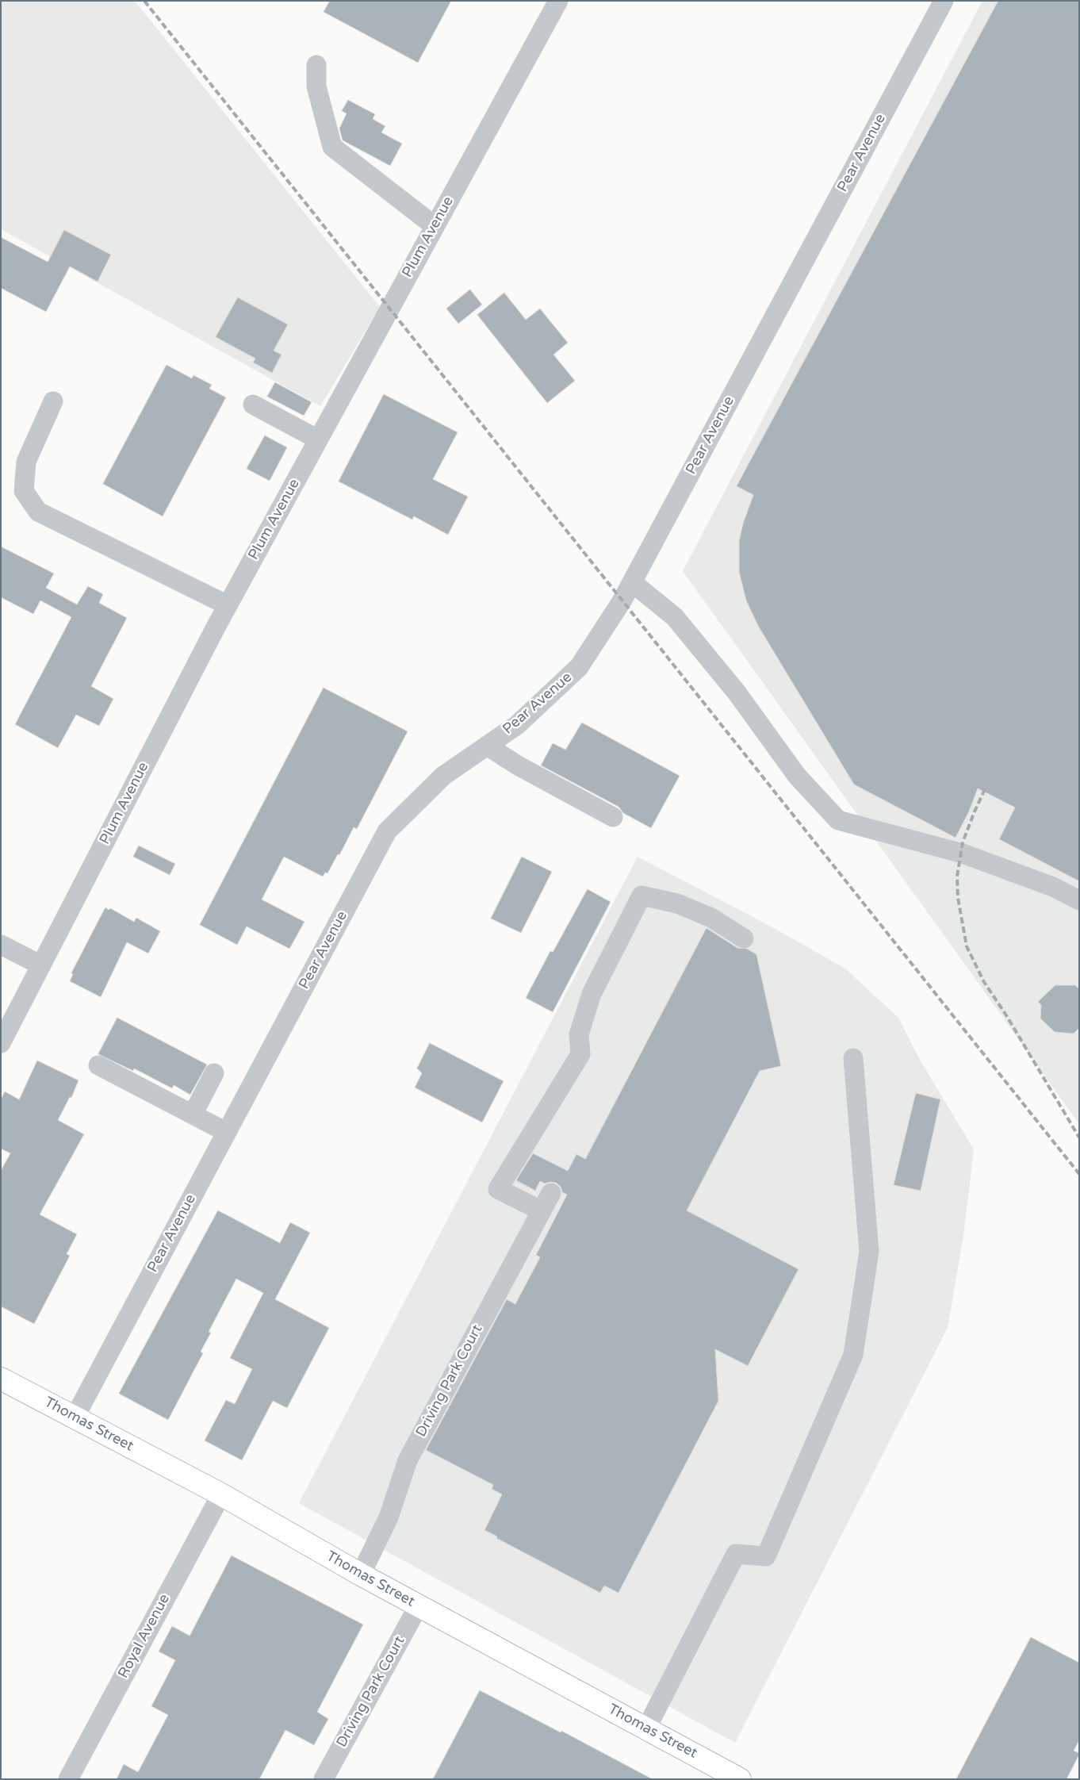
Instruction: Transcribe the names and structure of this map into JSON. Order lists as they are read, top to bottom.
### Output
{
  "streets": {
    "main road": ["Thomas Street"],
    "street": [
      "Pear Avenue",
      "Plum Avenue",
      "Driving Park Court",
      "Royal Avenue"
    ]
  },
  "crossings": [
    ["Pear Avenue", "Thomas Street"],
    ["Driving Park Court", "Thomas Street"],
    ["Thomas Street", "Royal Avenue"]
  ]
}
